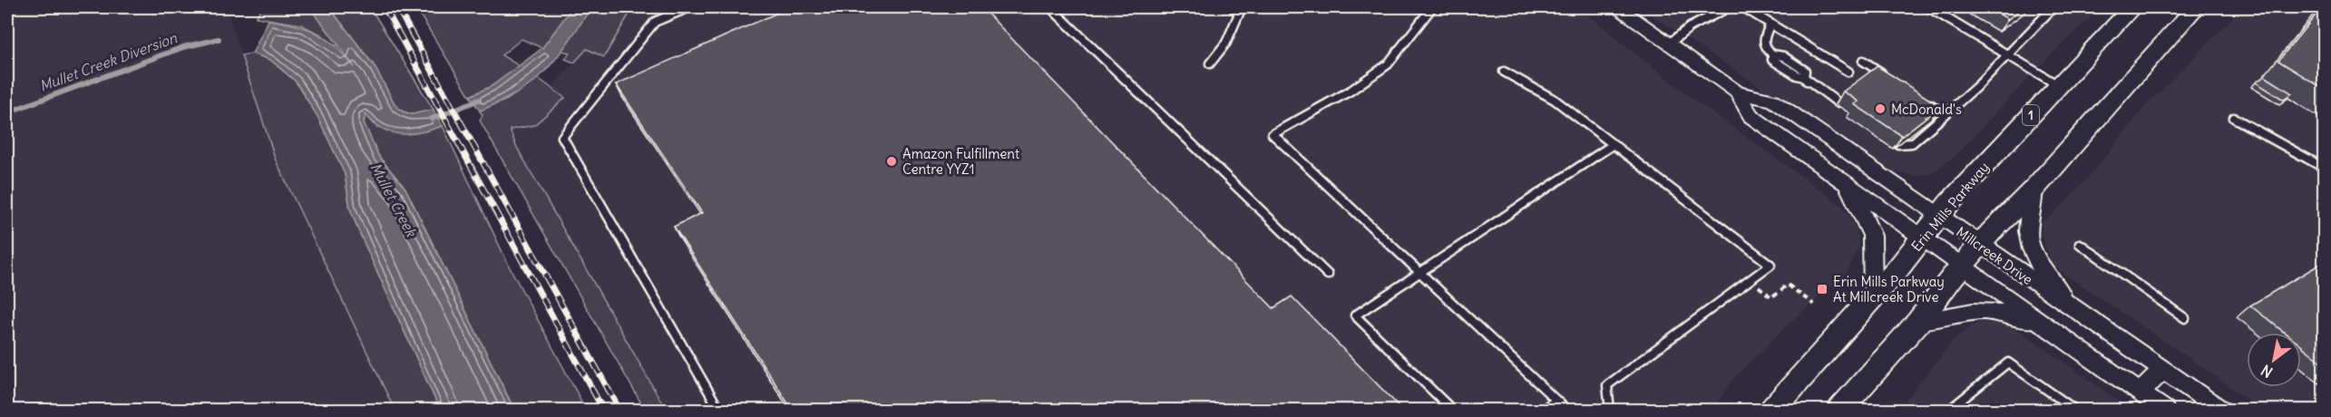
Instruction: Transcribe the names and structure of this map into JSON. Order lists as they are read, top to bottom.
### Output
{
  "streets": {
    "main road": ["1", "Erin Mills Parkway"],
    "street": ["Millcreek Drive"]
  },
  "crossings": [
    ["Erin Mills Parkway", "Millcreek Drive"]
  ],
  "water": ["Mullet Creek Diversion", "Mullet Creek"],
  "places": {
    "other": ["McDonald's", "Amazon Fulfillment Centre YYZ1"],
    "transit": ["Erin Mills Parkway At Millcreek Drive"]
  },
  "north": "bottom left"
}
